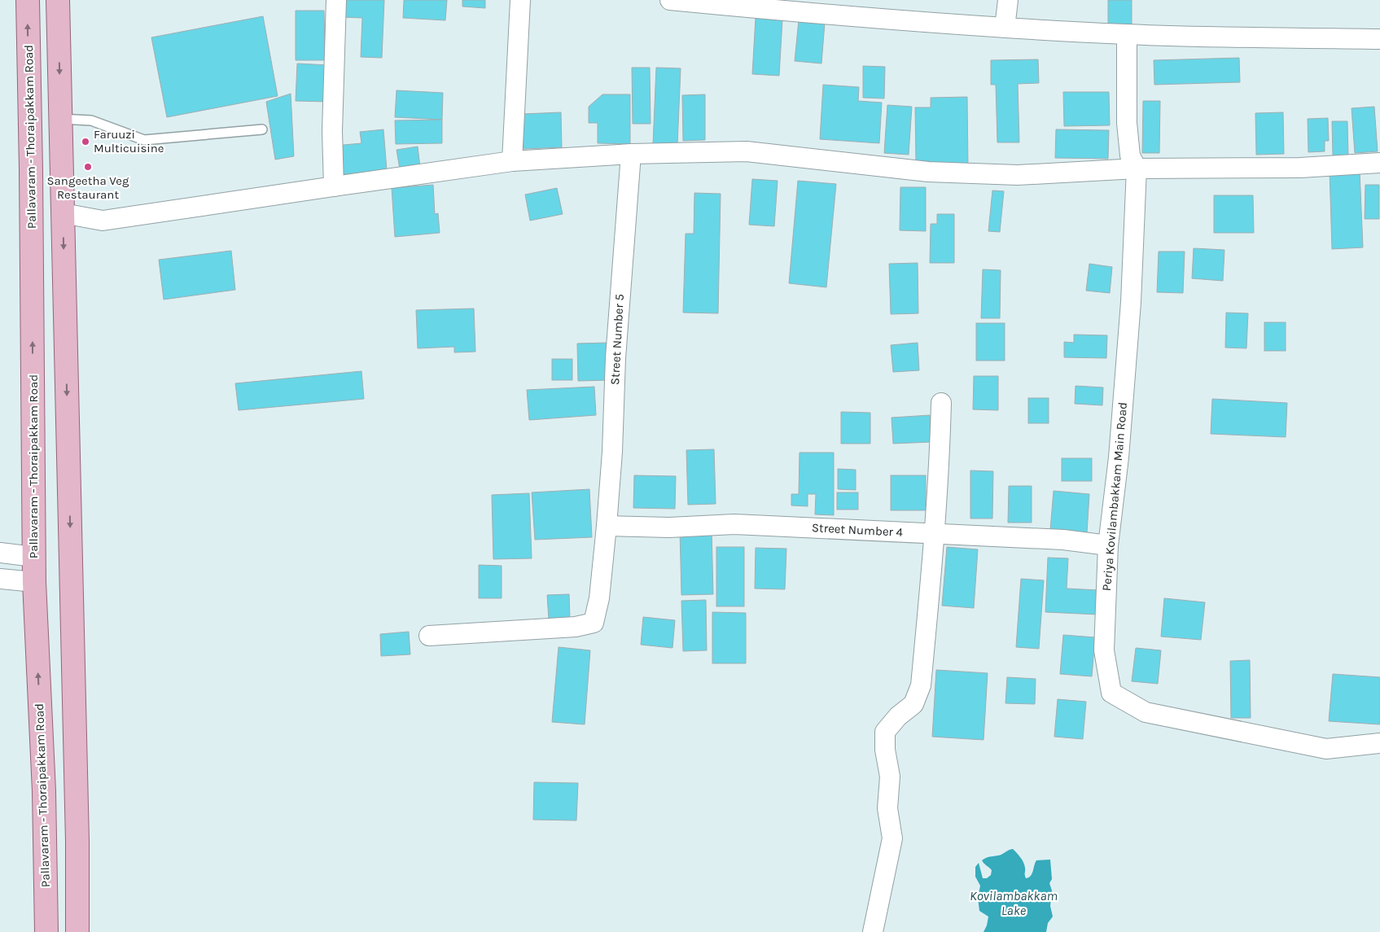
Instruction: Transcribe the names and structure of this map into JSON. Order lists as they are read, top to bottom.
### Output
{
  "streets": {
    "main road": ["Pallavaram - Thoraipakkam Road"],
    "street": ["Street Number 5", "Periya Kovilambakkam Main Road", "Street Number 4"]
  },
  "crossings": [
    ["Street Number 5", "Street Number 4"],
    ["Periya Kovilambakkam Main Road", "Street Number 4"]
  ],
  "water": ["Kovilambakkam Lake"],
  "places": ["Faruuzi Multicuisine", "Sangeetha Veg Restaurant"]
}
